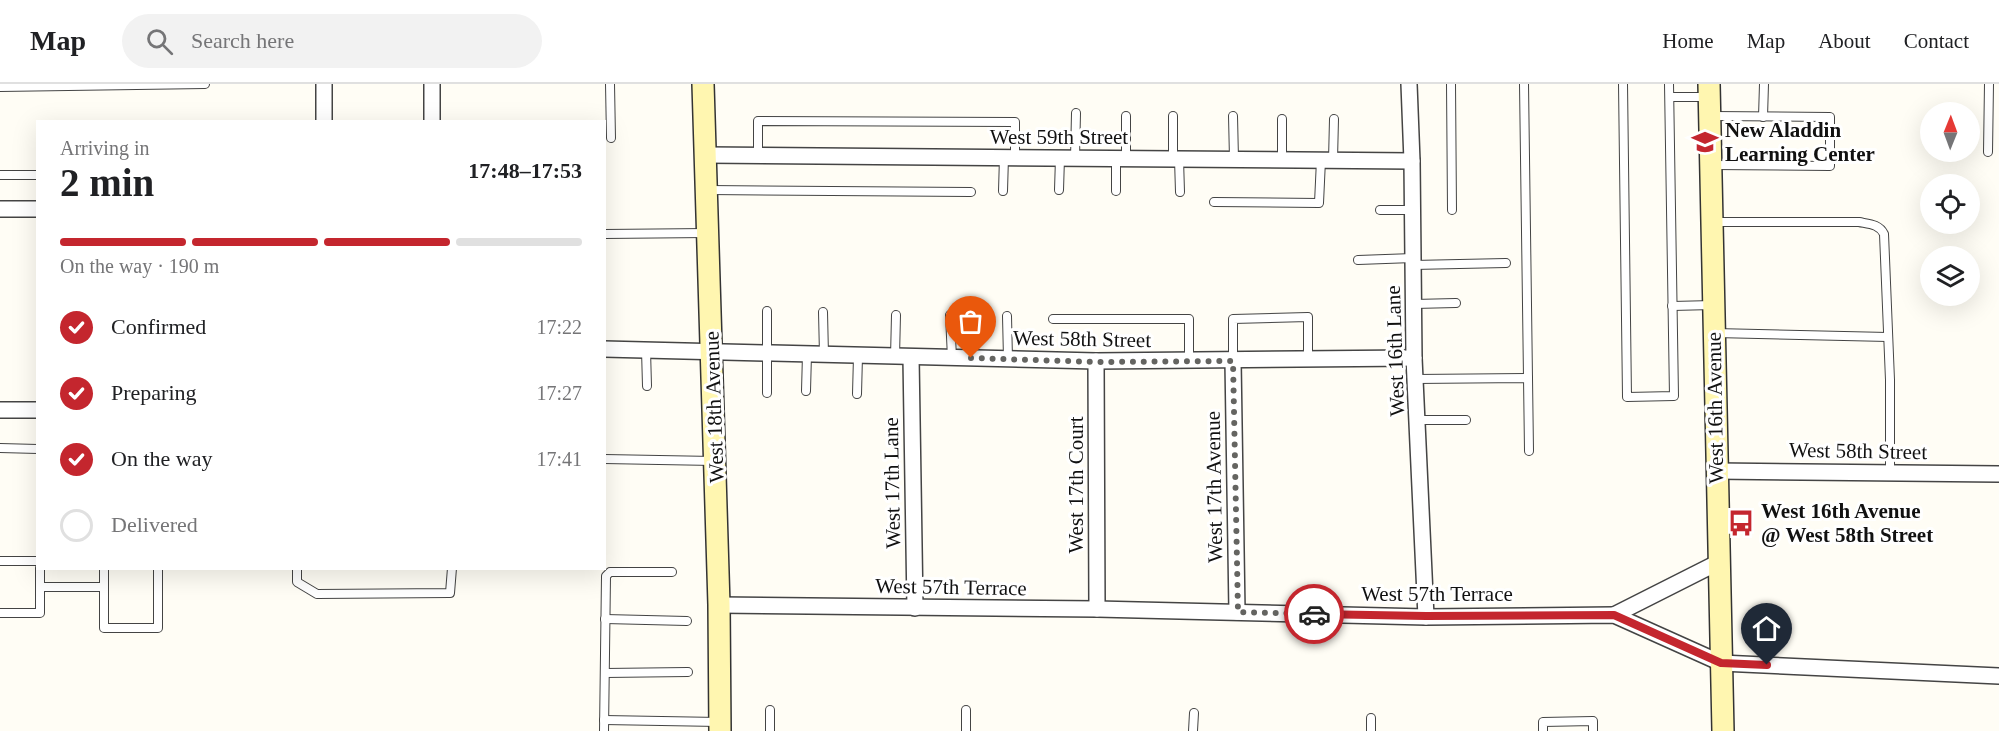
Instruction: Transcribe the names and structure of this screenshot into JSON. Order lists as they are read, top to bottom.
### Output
{
  "streets": {
    "street": [
      "West 59th Street",
      "West 58th Street",
      "West 16th Lane",
      "West 18th Avenue",
      "West 16th Avenue",
      "West 17th Lane",
      "West 17th Court",
      "West 17th Avenue",
      "West 57th Terrace"
    ]
  },
  "crossings": [
    ["West 59th Street", "West 16th Lane"],
    ["West 59th Street", "West 18th Avenue"],
    ["West 58th Street", "West 16th Lane"],
    ["West 58th Street", "West 18th Avenue"],
    ["West 58th Street", "West 16th Avenue"],
    ["West 58th Street", "West 17th Lane"],
    ["West 58th Street", "West 17th Court"],
    ["West 58th Street", "West 17th Avenue"],
    ["West 16th Lane", "West 57th Terrace"],
    ["West 18th Avenue", "West 57th Terrace"],
    ["West 16th Avenue", "West 57th Terrace"],
    ["West 17th Lane", "West 57th Terrace"],
    ["West 17th Court", "West 57th Terrace"],
    ["West 17th Avenue", "West 57th Terrace"]
  ],
  "places": {
    "school or university": ["New Aladdin Learning Center"],
    "bus stop": ["West 16th Avenue @ West 58th Street"]
  },
  "north": "top",
  "page": {
    "header": "Map",
    "search": "Search here",
    "nav": [
      "Home",
      "Map",
      "About",
      "Contact"
    ],
    "heading": ["2 min", "Arriving in", "17:48–17:53"],
    "bar": "On the way · 190 m",
    "list": [
      ["Confirmed", "17:22"],
      ["Preparing", "17:27"],
      ["On the way", "17:41"],
      "Delivered"
    ]
  }
}
